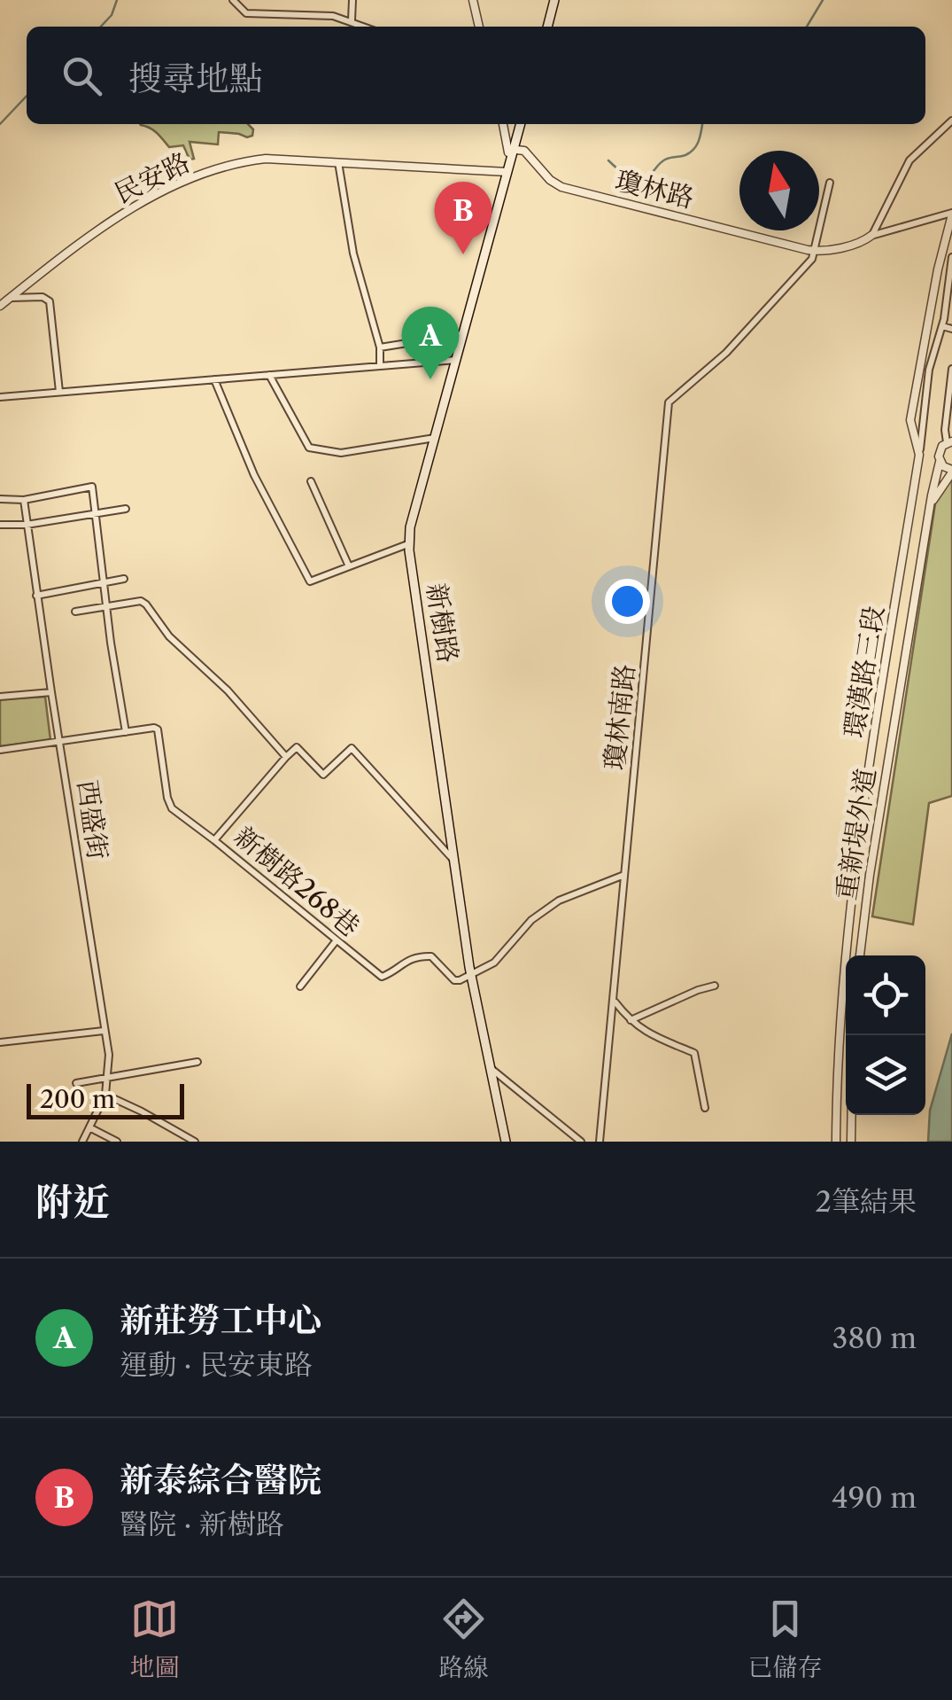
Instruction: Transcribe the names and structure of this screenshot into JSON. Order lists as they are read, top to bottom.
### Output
{
  "streets": {
    "main road": ["新樹路"],
    "street": [
      "民安路",
      "瓊林路",
      "環漢路三段",
      "瓊林南路",
      "西盛街",
      "重新堤外道",
      "新樹路268巷"
    ]
  },
  "crossings": [
    ["民安路", "新樹路"],
    ["瓊林路", "新樹路"],
    ["瓊林路", "瓊林南路"],
    ["新樹路", "新樹路268巷"]
  ],
  "scale_bar": "200 m",
  "north": "top",
  "page": {
    "search": "搜尋地點",
    "pins": ["B", "A"],
    "scale": "200 m",
    "heading": ["附近", "2筆結果"],
    "list": [
      {
        "mark": "A",
        "name": "新莊勞工中心",
        "note": "運動 · 民安東路",
        "value": "380 m"
      },
      {
        "mark": "B",
        "name": "新泰綜合醫院",
        "note": "醫院 · 新樹路",
        "value": "490 m"
      }
    ],
    "nav": ["地圖", "路線", "已儲存"]
  }
}
